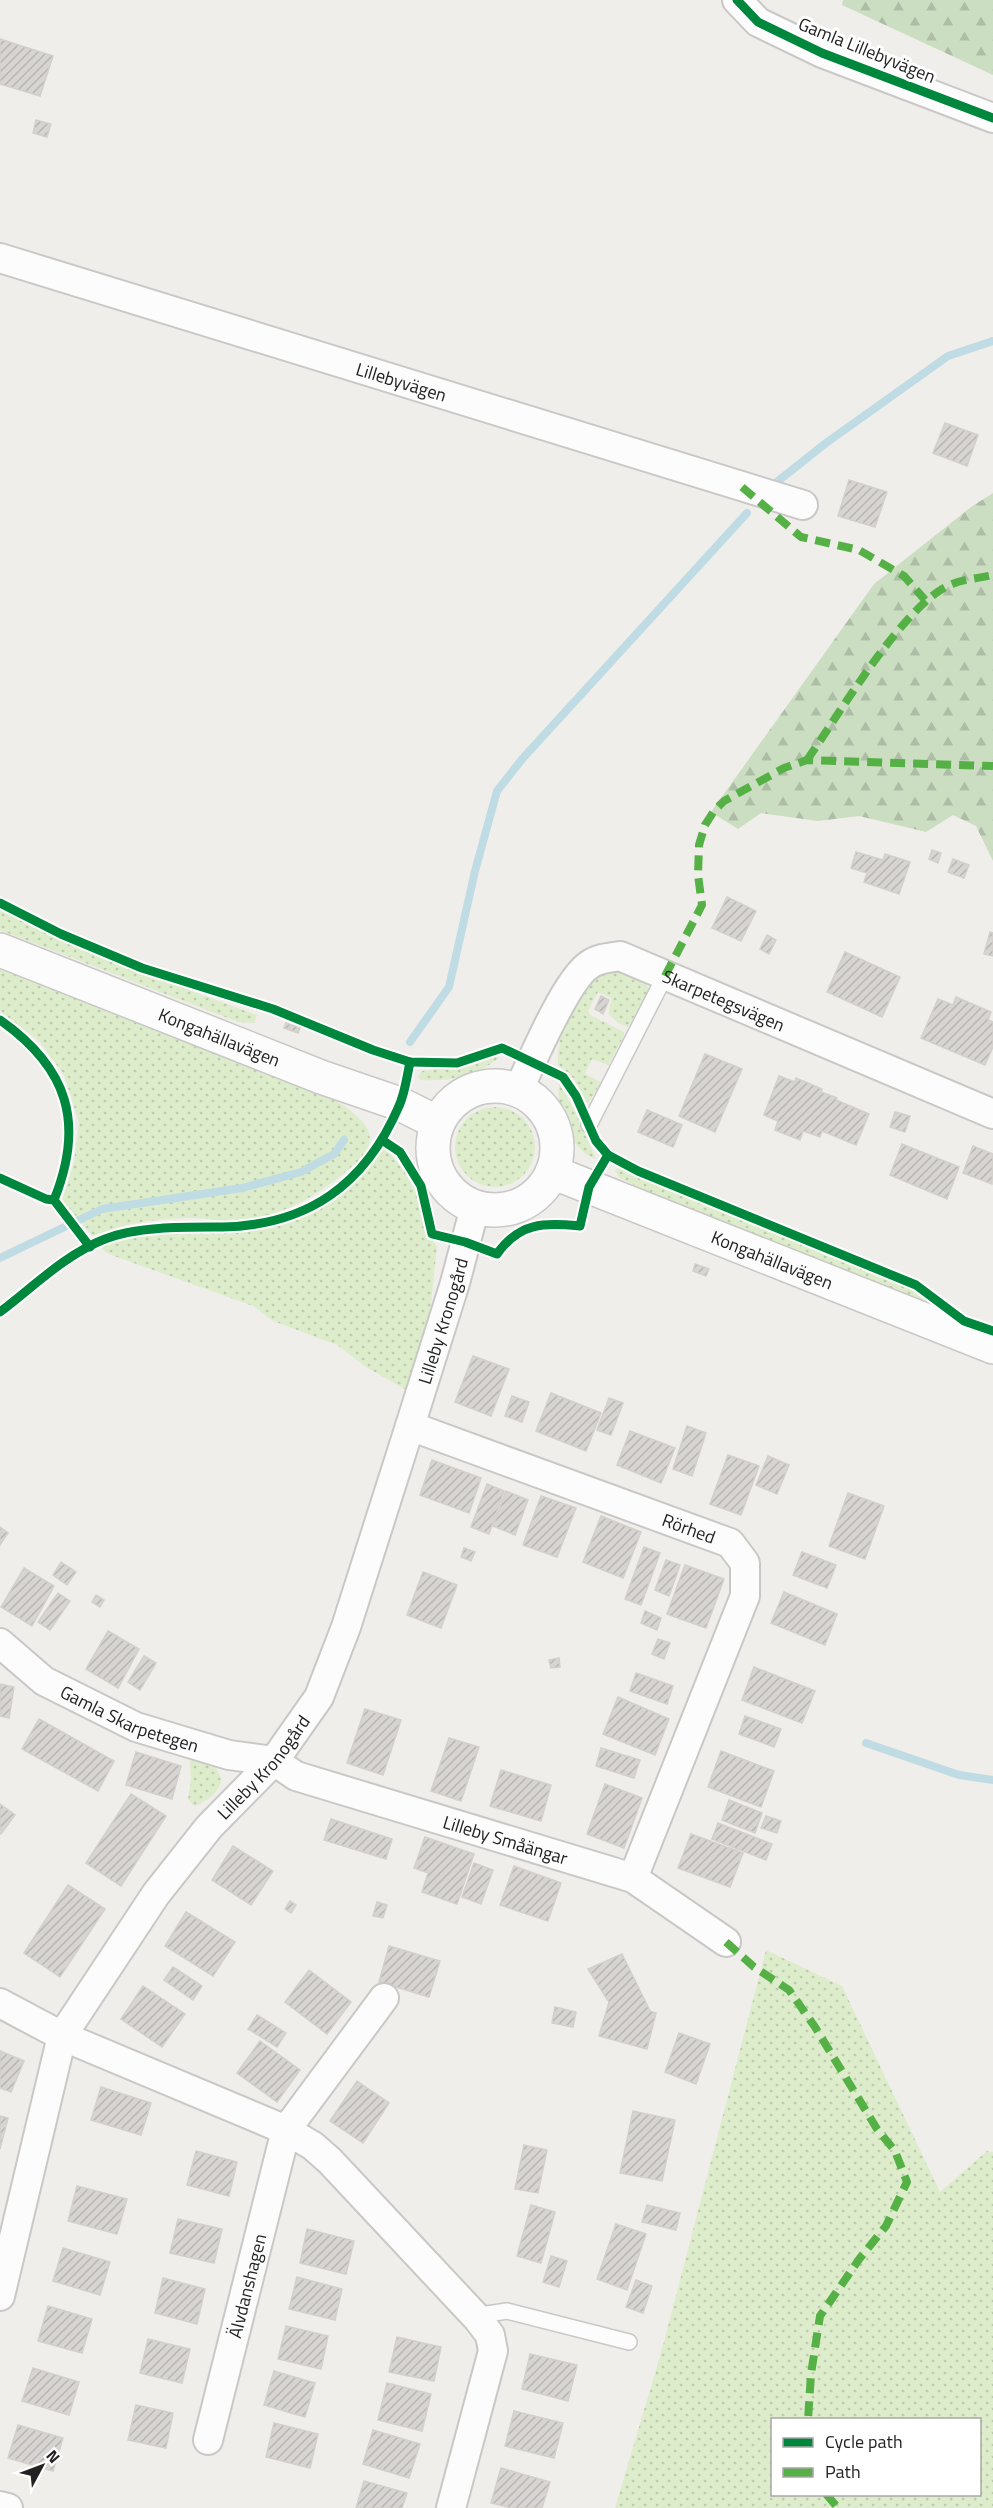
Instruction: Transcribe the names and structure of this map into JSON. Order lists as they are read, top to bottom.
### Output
{
  "streets": {
    "street": [
      "Gamla Lillebyvägen",
      "Lillebyvägen",
      "Skarpetegsvägen",
      "Kongahällavägen",
      "Lilleby Kronogård",
      "Rörhed",
      "Gamla Skarpetegen",
      "Lilleby Småängar",
      "Älvdanshagen"
    ]
  },
  "crossings": [
    ["Skarpetegsvägen", "Kongahällavägen"],
    ["Skarpetegsvägen", "Lilleby Kronogård"],
    ["Kongahällavägen", "Lilleby Kronogård"],
    ["Lilleby Kronogård", "Rörhed"],
    ["Lilleby Kronogård", "Gamla Skarpetegen"],
    ["Lilleby Kronogård", "Lilleby Småängar"],
    ["Rörhed", "Lilleby Småängar"],
    ["Gamla Skarpetegen", "Lilleby Småängar"]
  ],
  "legend": ["Cycle path", "Path"],
  "north": "top right"
}
